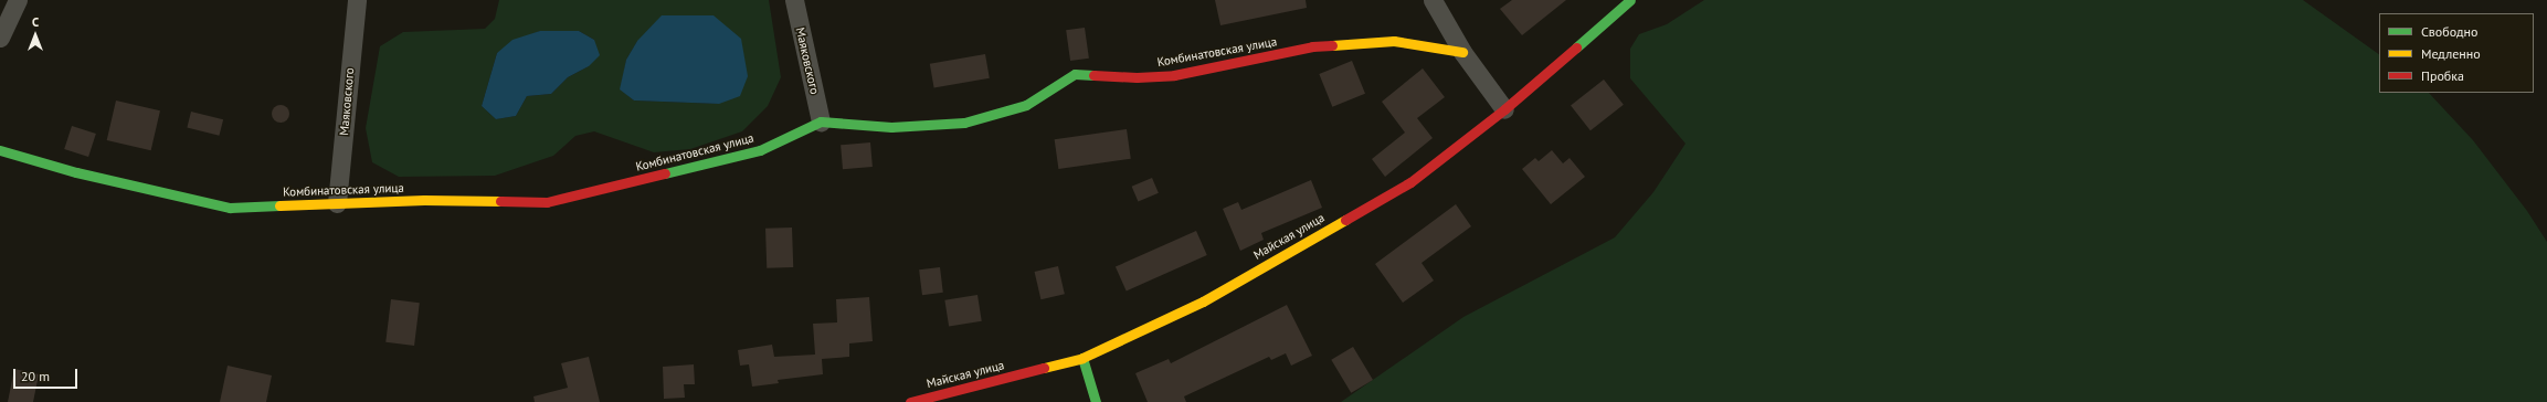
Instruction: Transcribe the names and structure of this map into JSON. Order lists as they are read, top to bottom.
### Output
{
  "streets": {
    "street": ["Комбинатовская улица", "Маяковского", "Майская улица"]
  },
  "crossings": [
    ["Комбинатовская улица", "Маяковского"]
  ],
  "legend": ["Свободно", "Медленно", "Пробка"],
  "scale_bar": "20 m",
  "north": "top"
}
